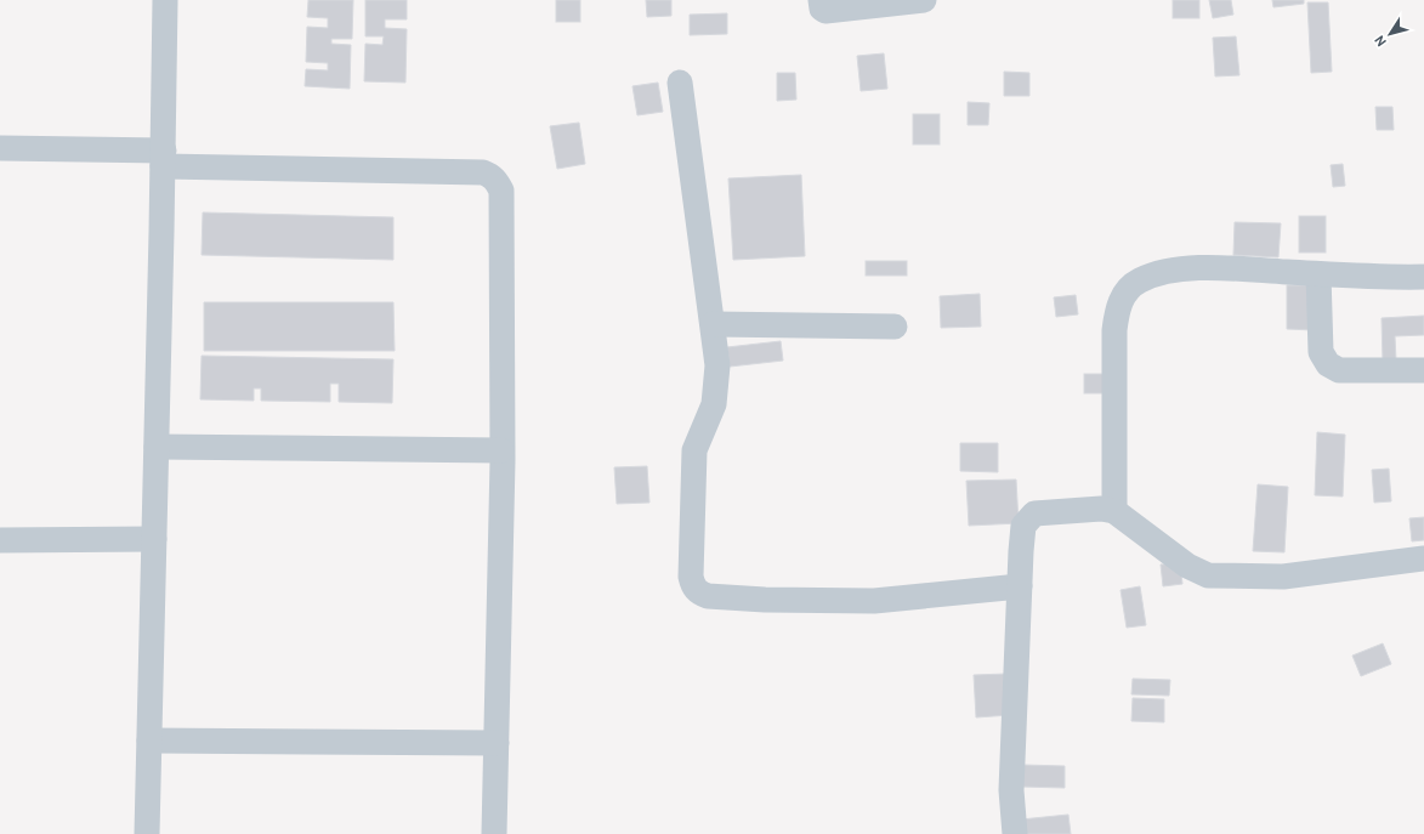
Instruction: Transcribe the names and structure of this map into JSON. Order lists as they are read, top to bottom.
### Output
{
  "north": "bottom left"
}
